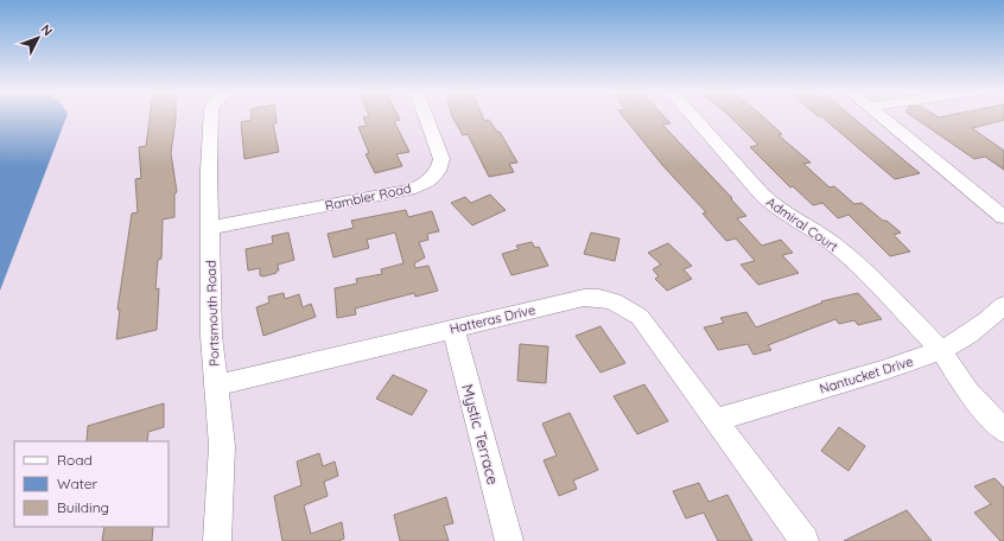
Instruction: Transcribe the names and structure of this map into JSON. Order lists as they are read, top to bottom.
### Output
{
  "streets": {
    "street": [
      "Rambler Road",
      "Admiral Court",
      "Portsmouth Road",
      "Hatteras Drive",
      "Nantucket Drive",
      "Mystic Terrace"
    ]
  },
  "crossings": [
    ["Rambler Road", "Portsmouth Road"],
    ["Admiral Court", "Nantucket Drive"],
    ["Portsmouth Road", "Hatteras Drive"],
    ["Hatteras Drive", "Nantucket Drive"],
    ["Hatteras Drive", "Mystic Terrace"]
  ],
  "legend": ["Road", "Water", "Building"],
  "north": "top right"
}
